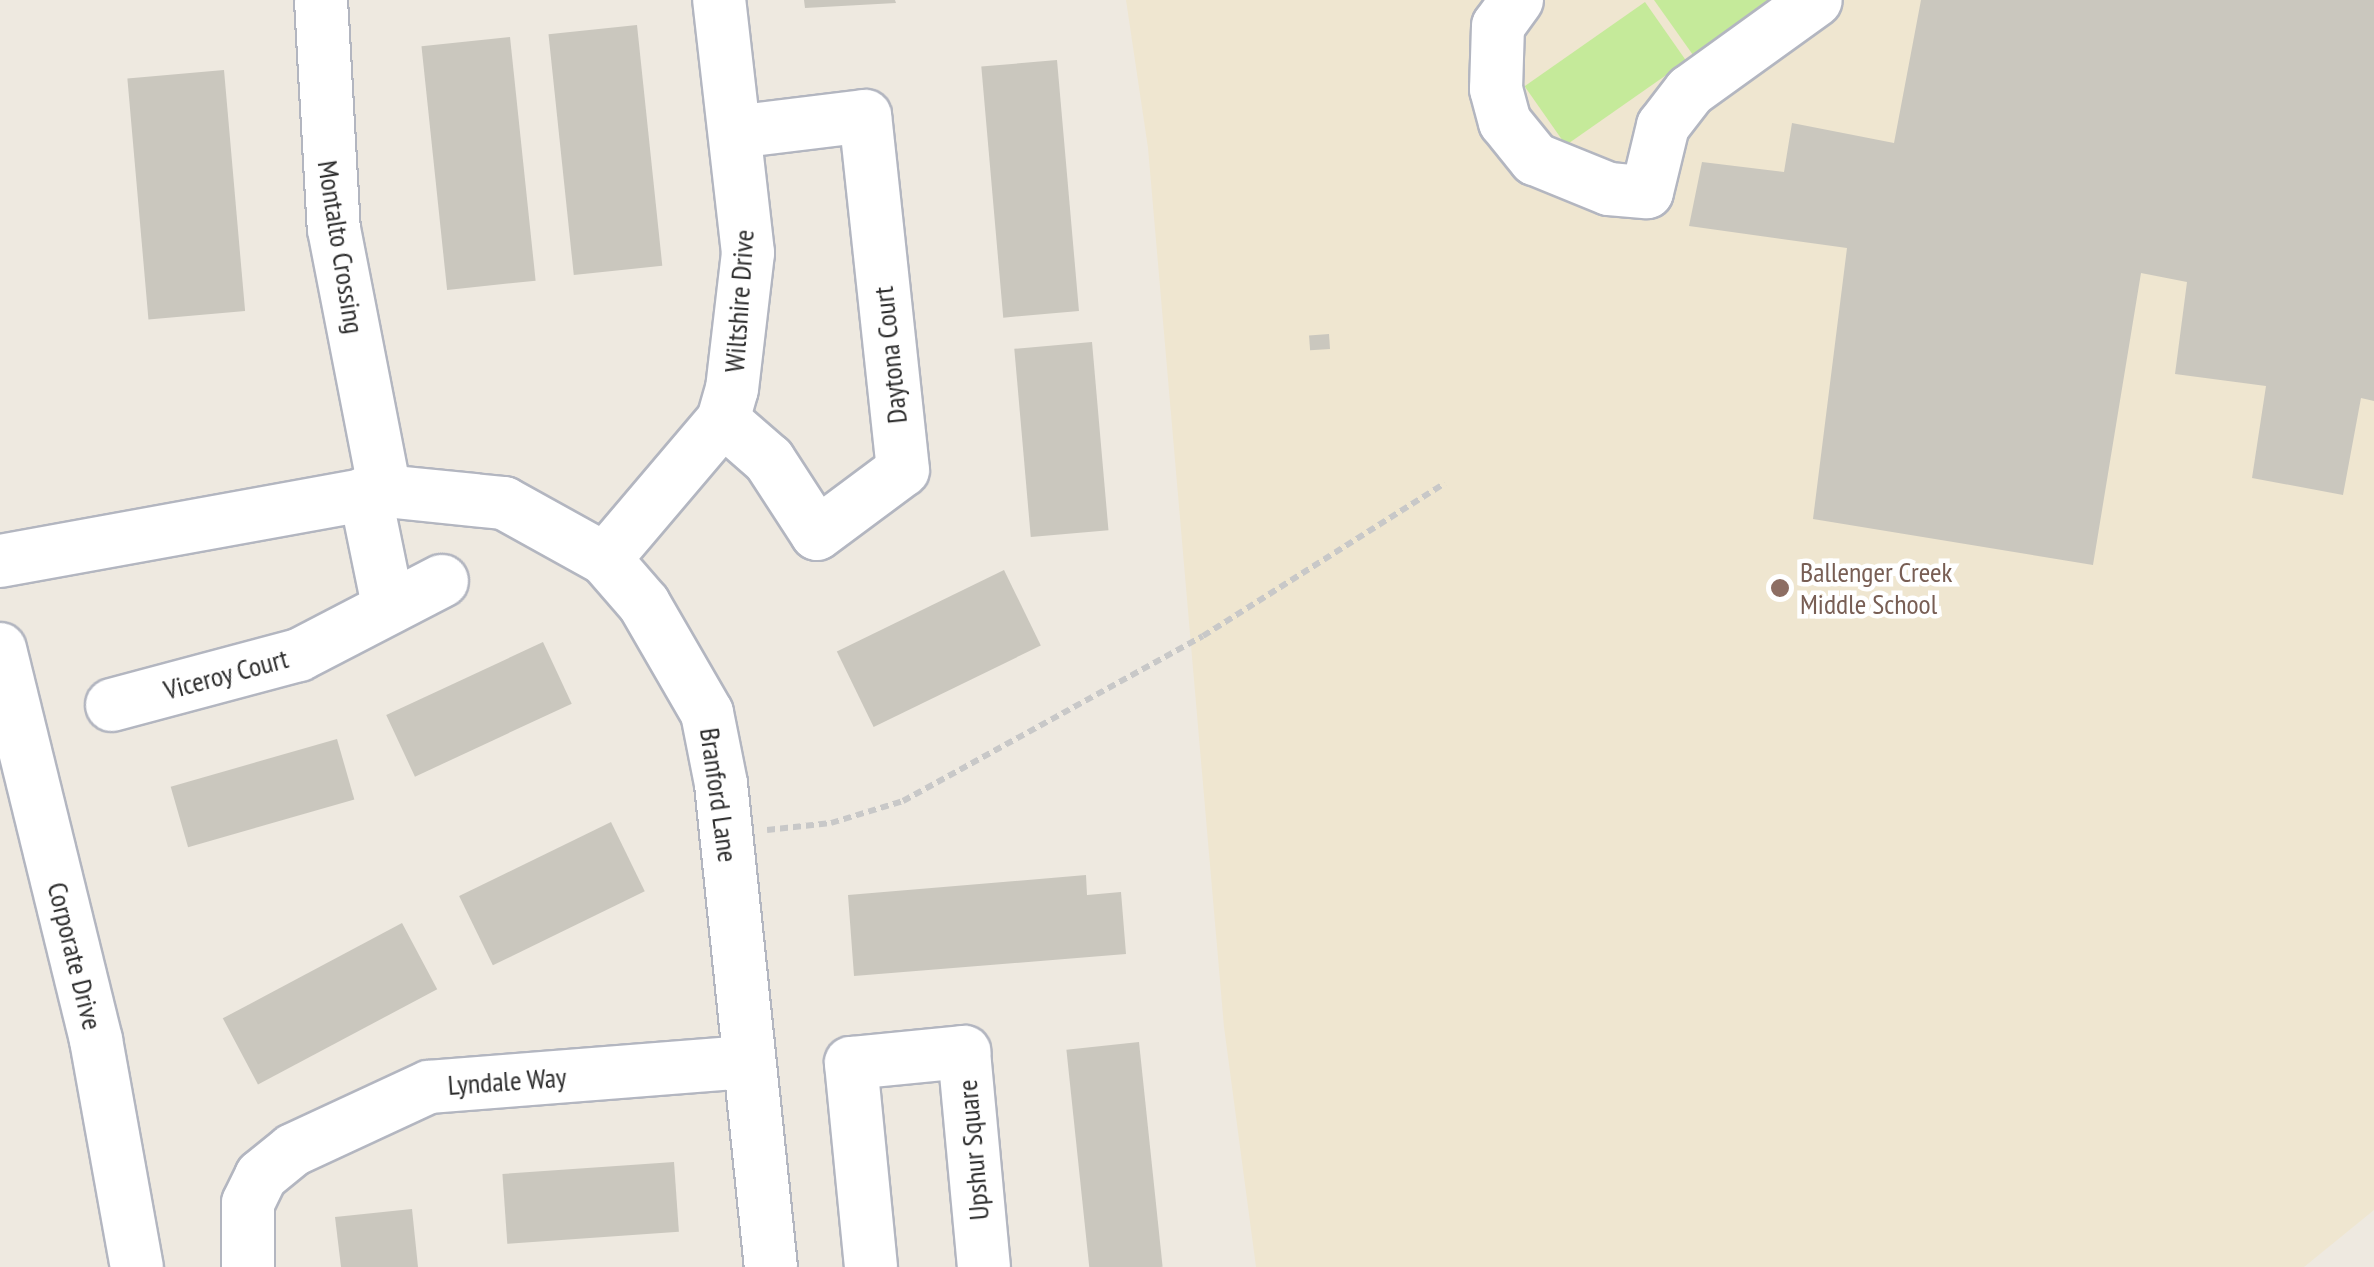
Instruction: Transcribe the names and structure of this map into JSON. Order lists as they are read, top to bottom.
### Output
{
  "streets": {
    "street": [
      "Montalto Crossing",
      "Wiltshire Drive",
      "Daytona Court",
      "Viceroy Court",
      "Branford Lane",
      "Corporate Drive",
      "Lyndale Way",
      "Upshur Square"
    ]
  },
  "crossings": [
    ["Montalto Crossing", "Branford Lane"],
    ["Wiltshire Drive", "Daytona Court"],
    ["Wiltshire Drive", "Branford Lane"],
    ["Branford Lane", "Lyndale Way"]
  ],
  "places": ["Ballenger Creek Middle School"]
}
